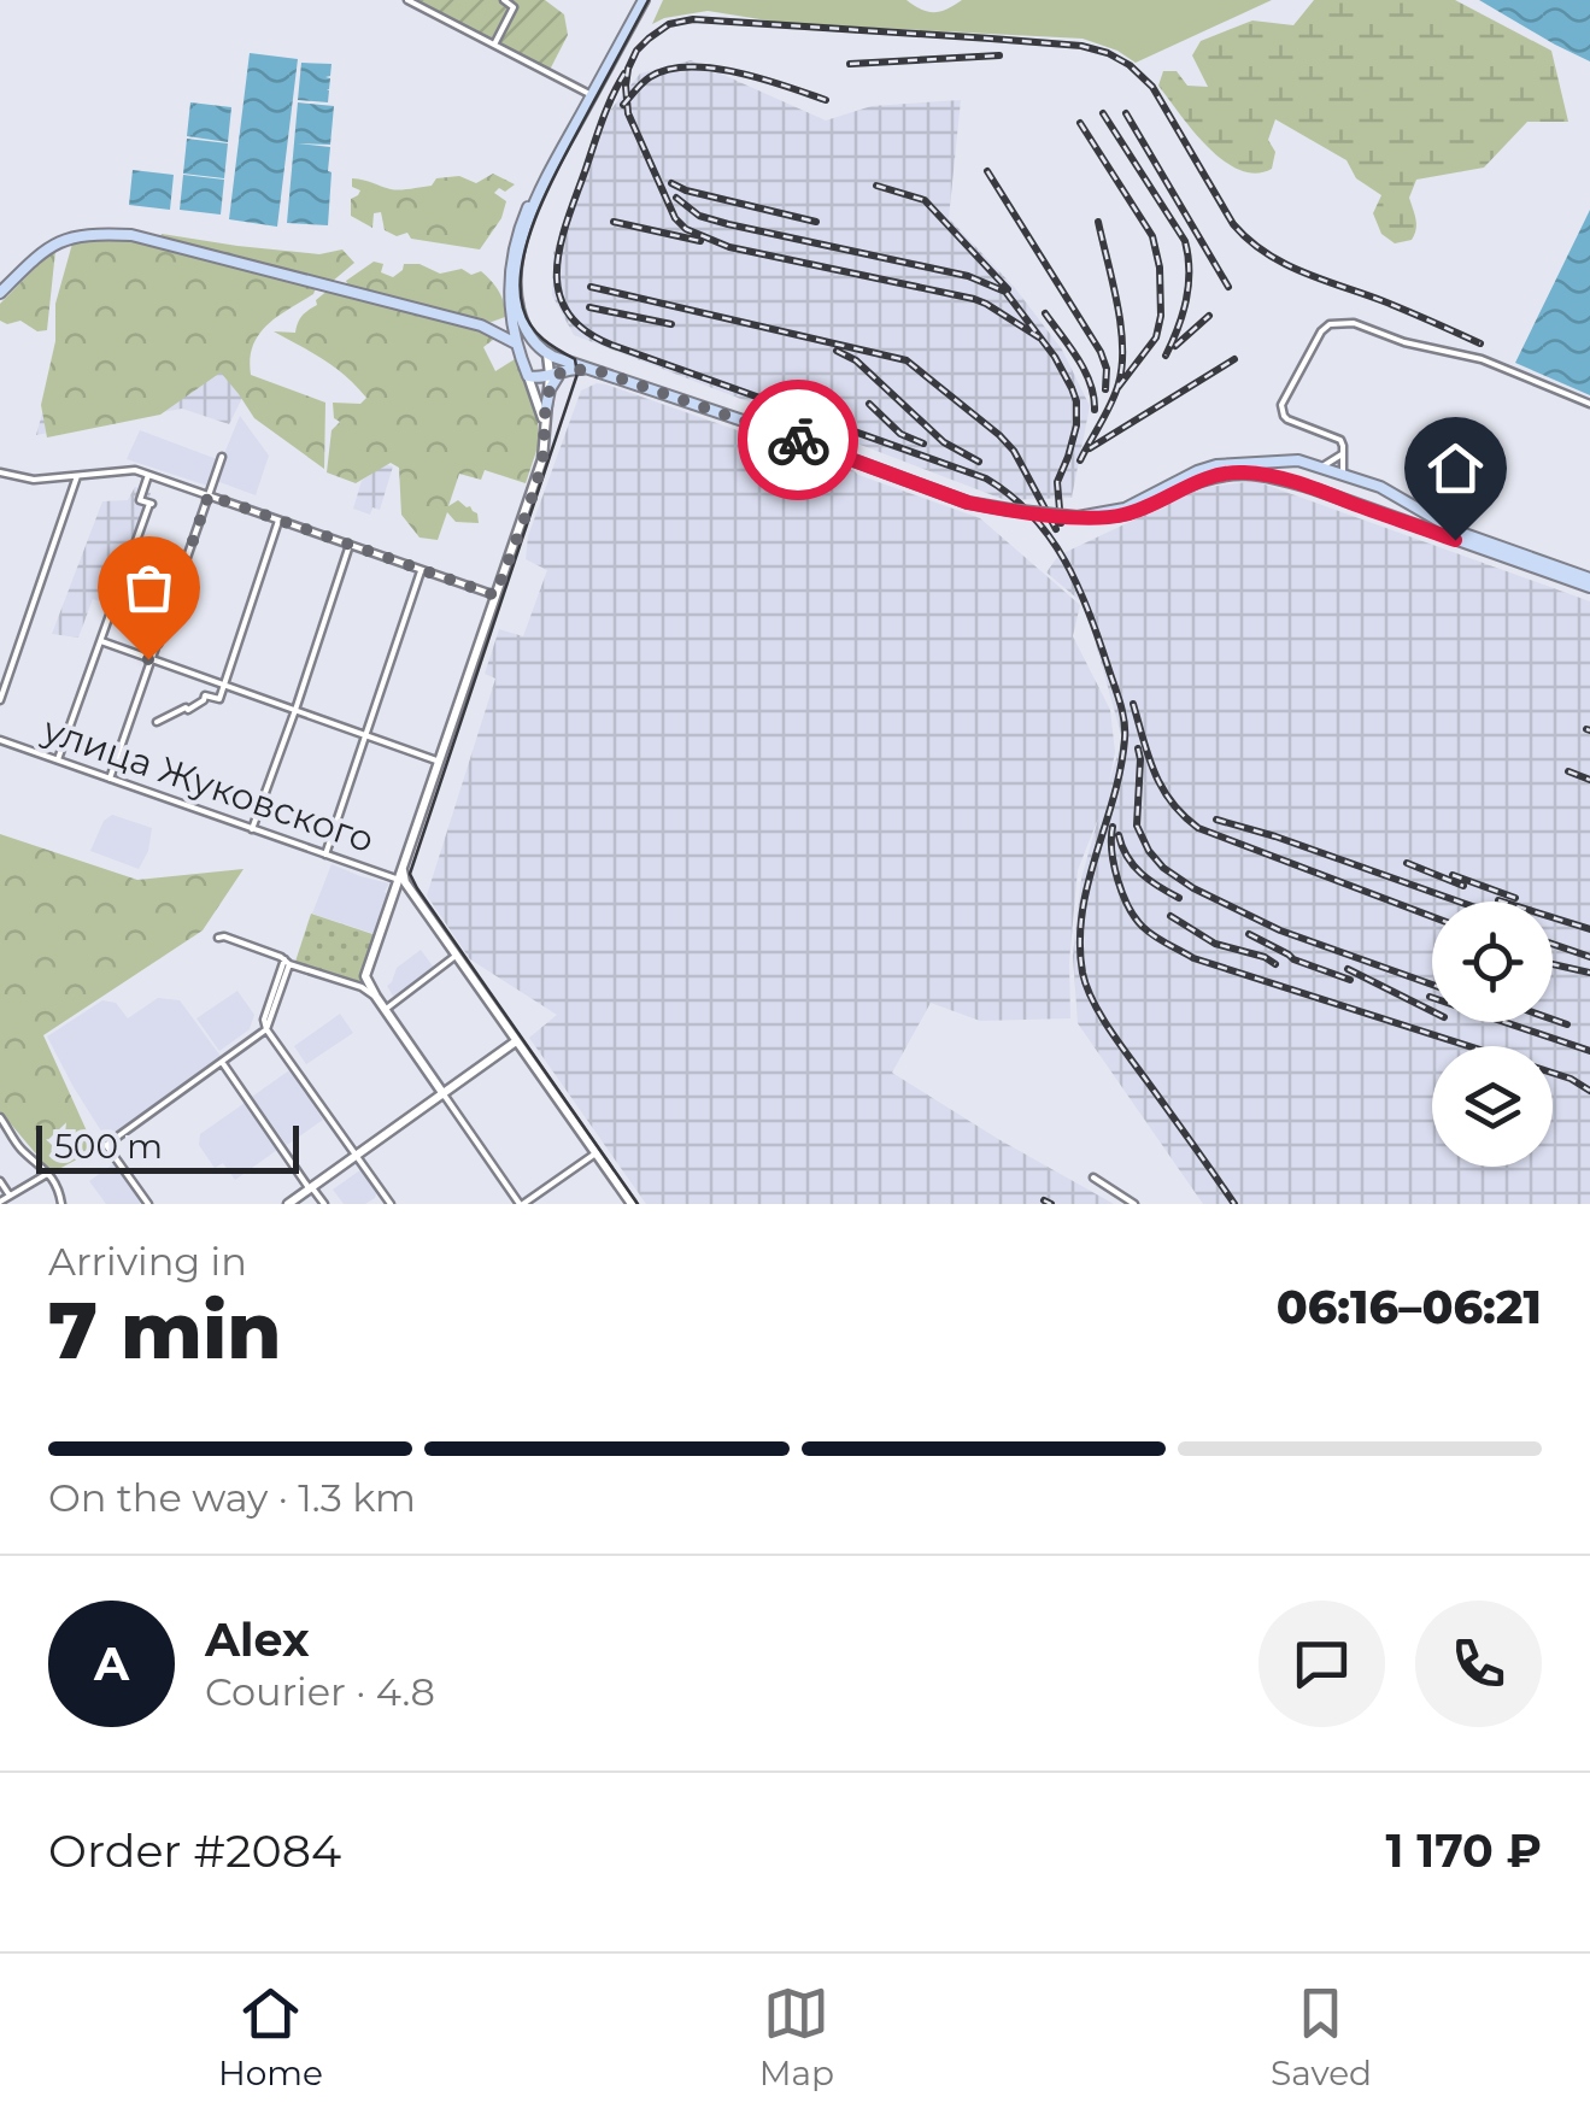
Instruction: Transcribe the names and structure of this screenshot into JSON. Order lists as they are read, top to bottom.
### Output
{
  "streets": {
    "street": ["улица Жуковского"]
  },
  "scale_bar": "500 m",
  "page": {
    "scale": "500 m",
    "heading": ["7 min", "Arriving in", "06:16–06:21"],
    "panel": [
      "Alex",
      "Courier · 4.8",
      "Order #2084",
      "1 170 ₽"
    ],
    "bar": "On the way · 1.3 km",
    "round": "A",
    "tabs": ["Home", "Map", "Saved"]
  }
}
